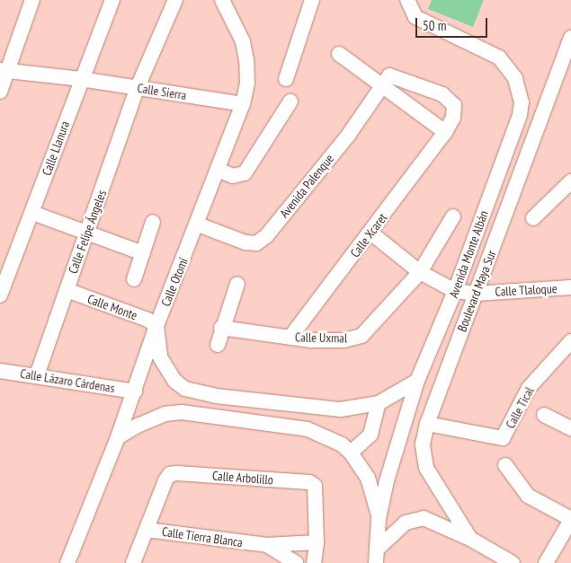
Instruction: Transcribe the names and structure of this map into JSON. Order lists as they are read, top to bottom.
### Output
{
  "streets": {
    "street": [
      "Calle Sierra",
      "Calle Llanura",
      "Avenida Palenque",
      "Calle Felipe Ángeles",
      "Calle Xcaret",
      "Avenida Monte Albán",
      "Calle Otomí",
      "Calle Tlaloque",
      "Boulevard Maya Sur",
      "Calle Monte",
      "Calle Uxmal",
      "Calle Lázaro Cárdenas",
      "Calle Tical",
      "Calle Arbolillo",
      "Calle Tierra Blanca"
    ]
  },
  "crossings": [
    ["Calle Sierra", "Calle Llanura"],
    ["Calle Sierra", "Calle Felipe Ángeles"],
    ["Calle Sierra", "Calle Otomí"],
    ["Avenida Palenque", "Calle Xcaret"],
    ["Avenida Palenque", "Calle Otomí"],
    ["Calle Felipe Ángeles", "Calle Monte"],
    ["Calle Felipe Ángeles", "Calle Lázaro Cárdenas"],
    ["Calle Xcaret", "Calle Uxmal"],
    ["Avenida Monte Albán", "Calle Tlaloque"],
    ["Avenida Monte Albán", "Boulevard Maya Sur"],
    ["Calle Otomí", "Calle Monte"],
    ["Calle Otomí", "Calle Lázaro Cárdenas"],
    ["Calle Tlaloque", "Boulevard Maya Sur"],
    ["Boulevard Maya Sur", "Calle Tical"],
    ["Calle Arbolillo", "Calle Tierra Blanca"]
  ],
  "scale_bar": "50 m"
}
